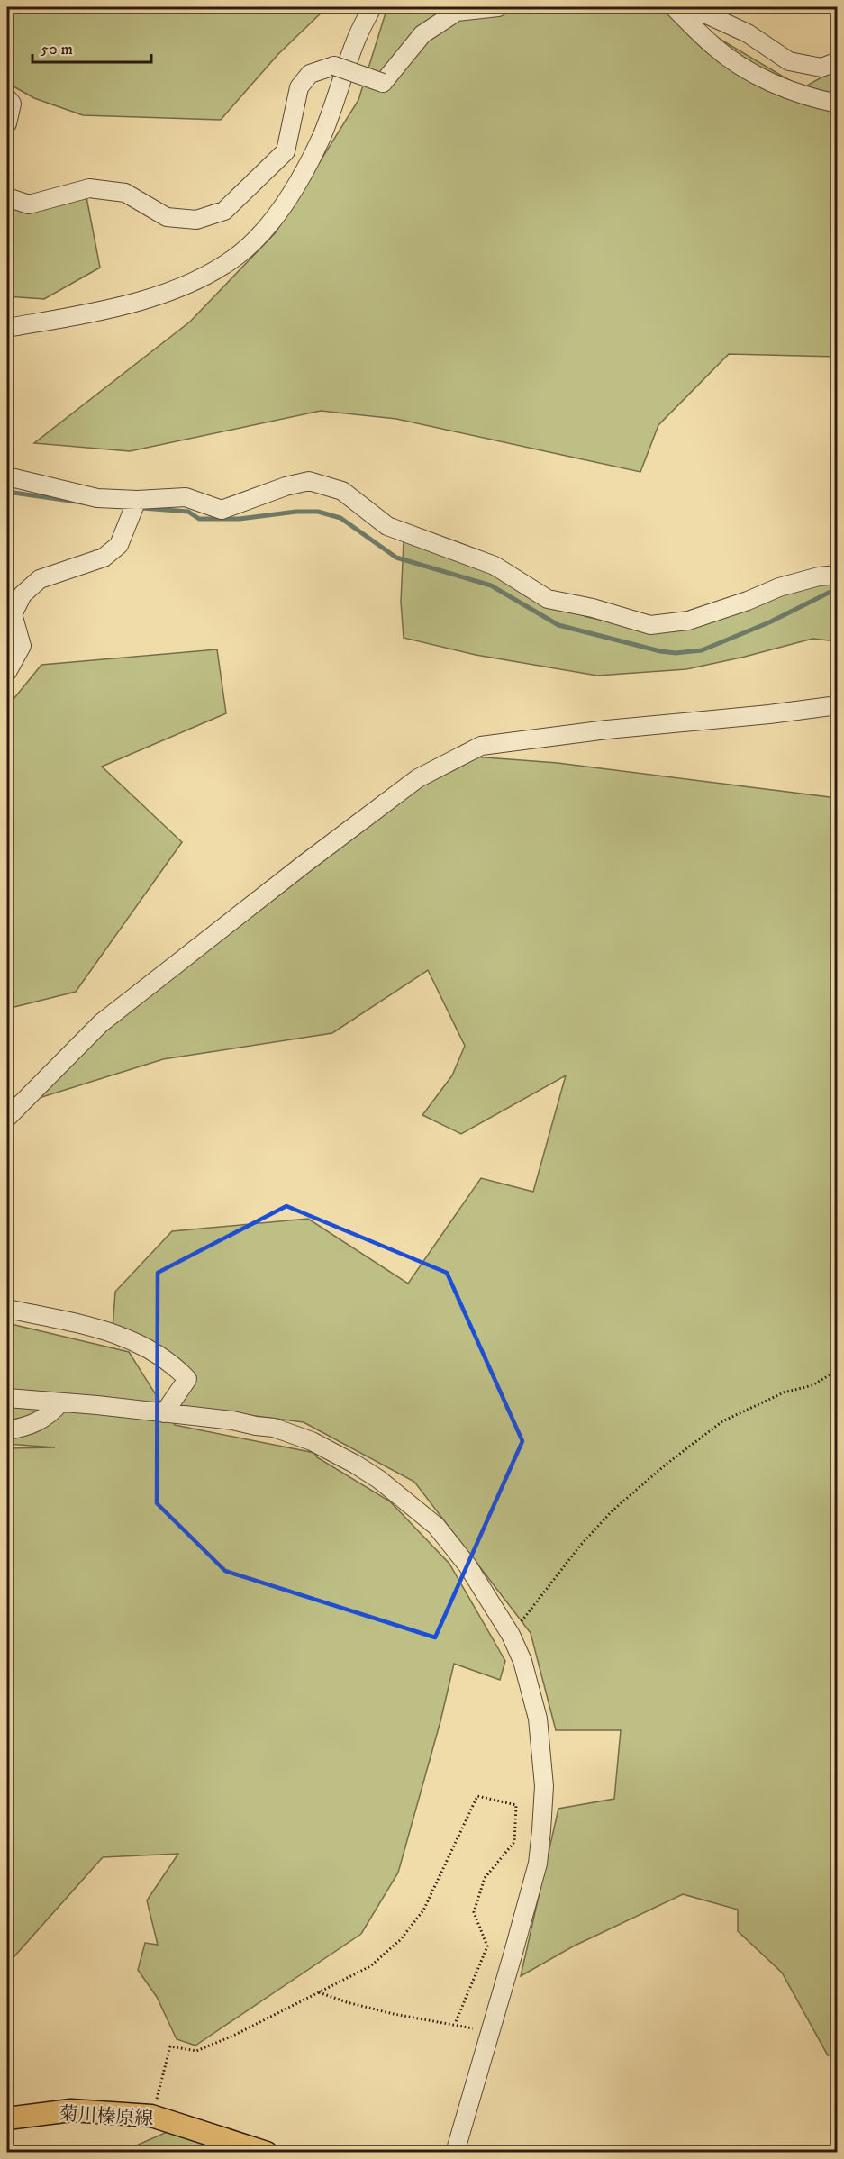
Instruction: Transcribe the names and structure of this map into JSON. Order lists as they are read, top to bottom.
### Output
{
  "streets": {
    "main road": ["菊川榛原線"]
  },
  "scale_bar": "50 m"
}
